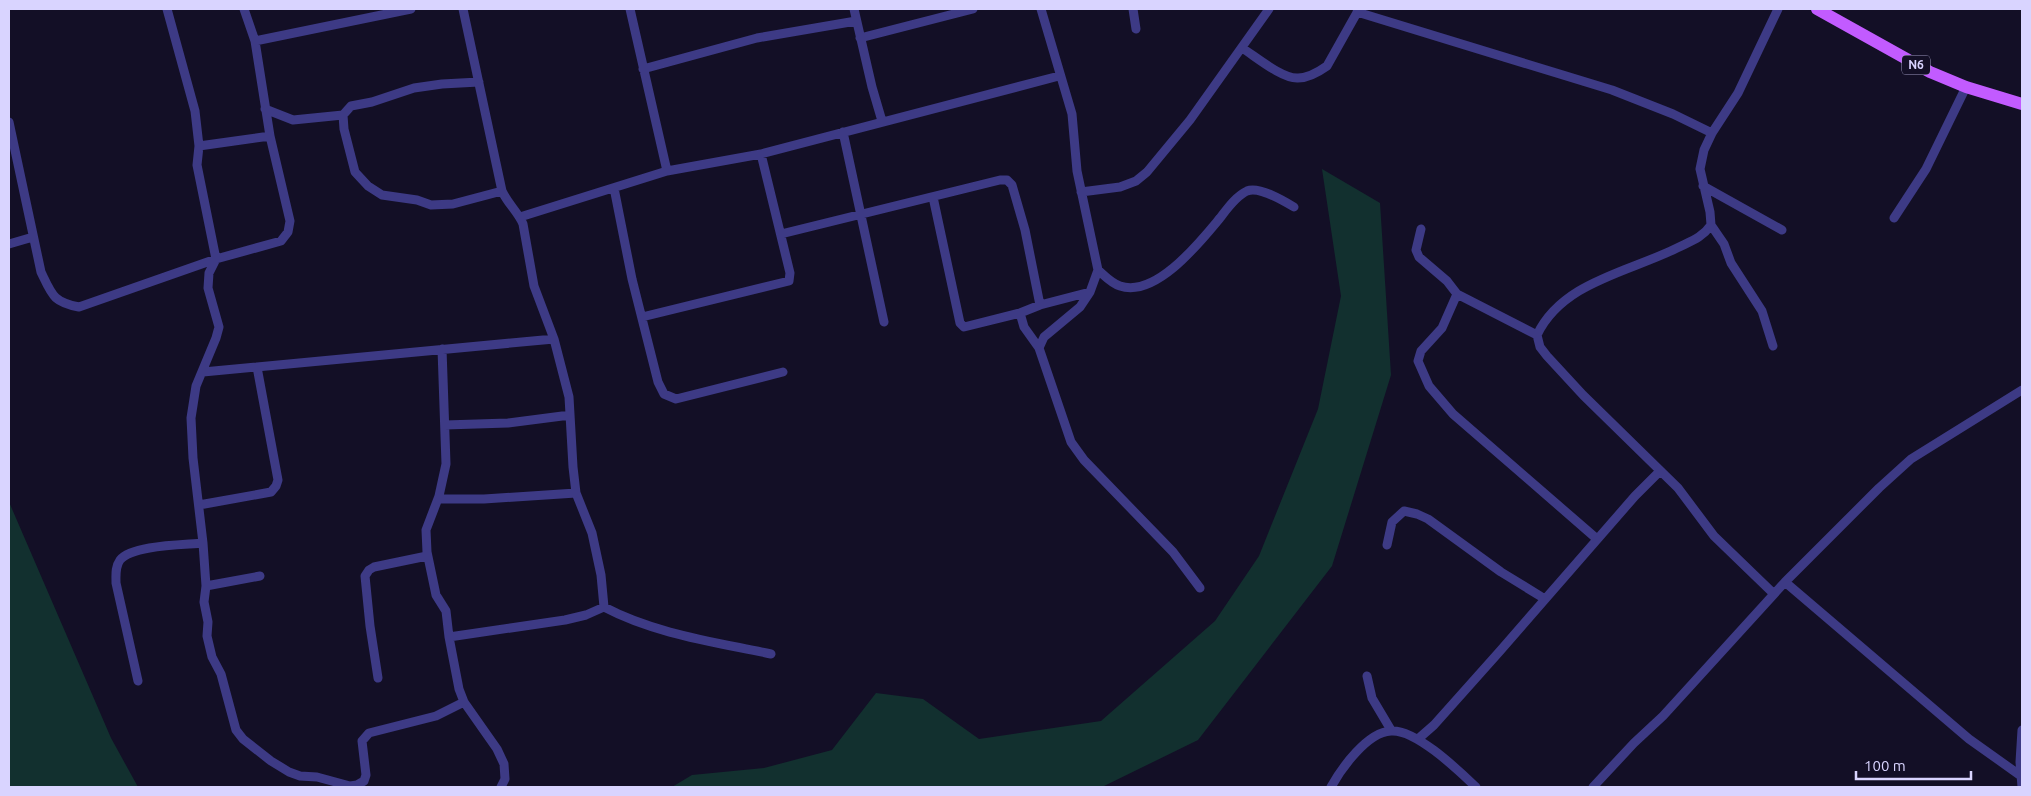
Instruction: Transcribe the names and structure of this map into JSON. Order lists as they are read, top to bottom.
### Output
{
  "streets": {
    "main road": ["N6"]
  },
  "scale_bar": "100 m"
}
